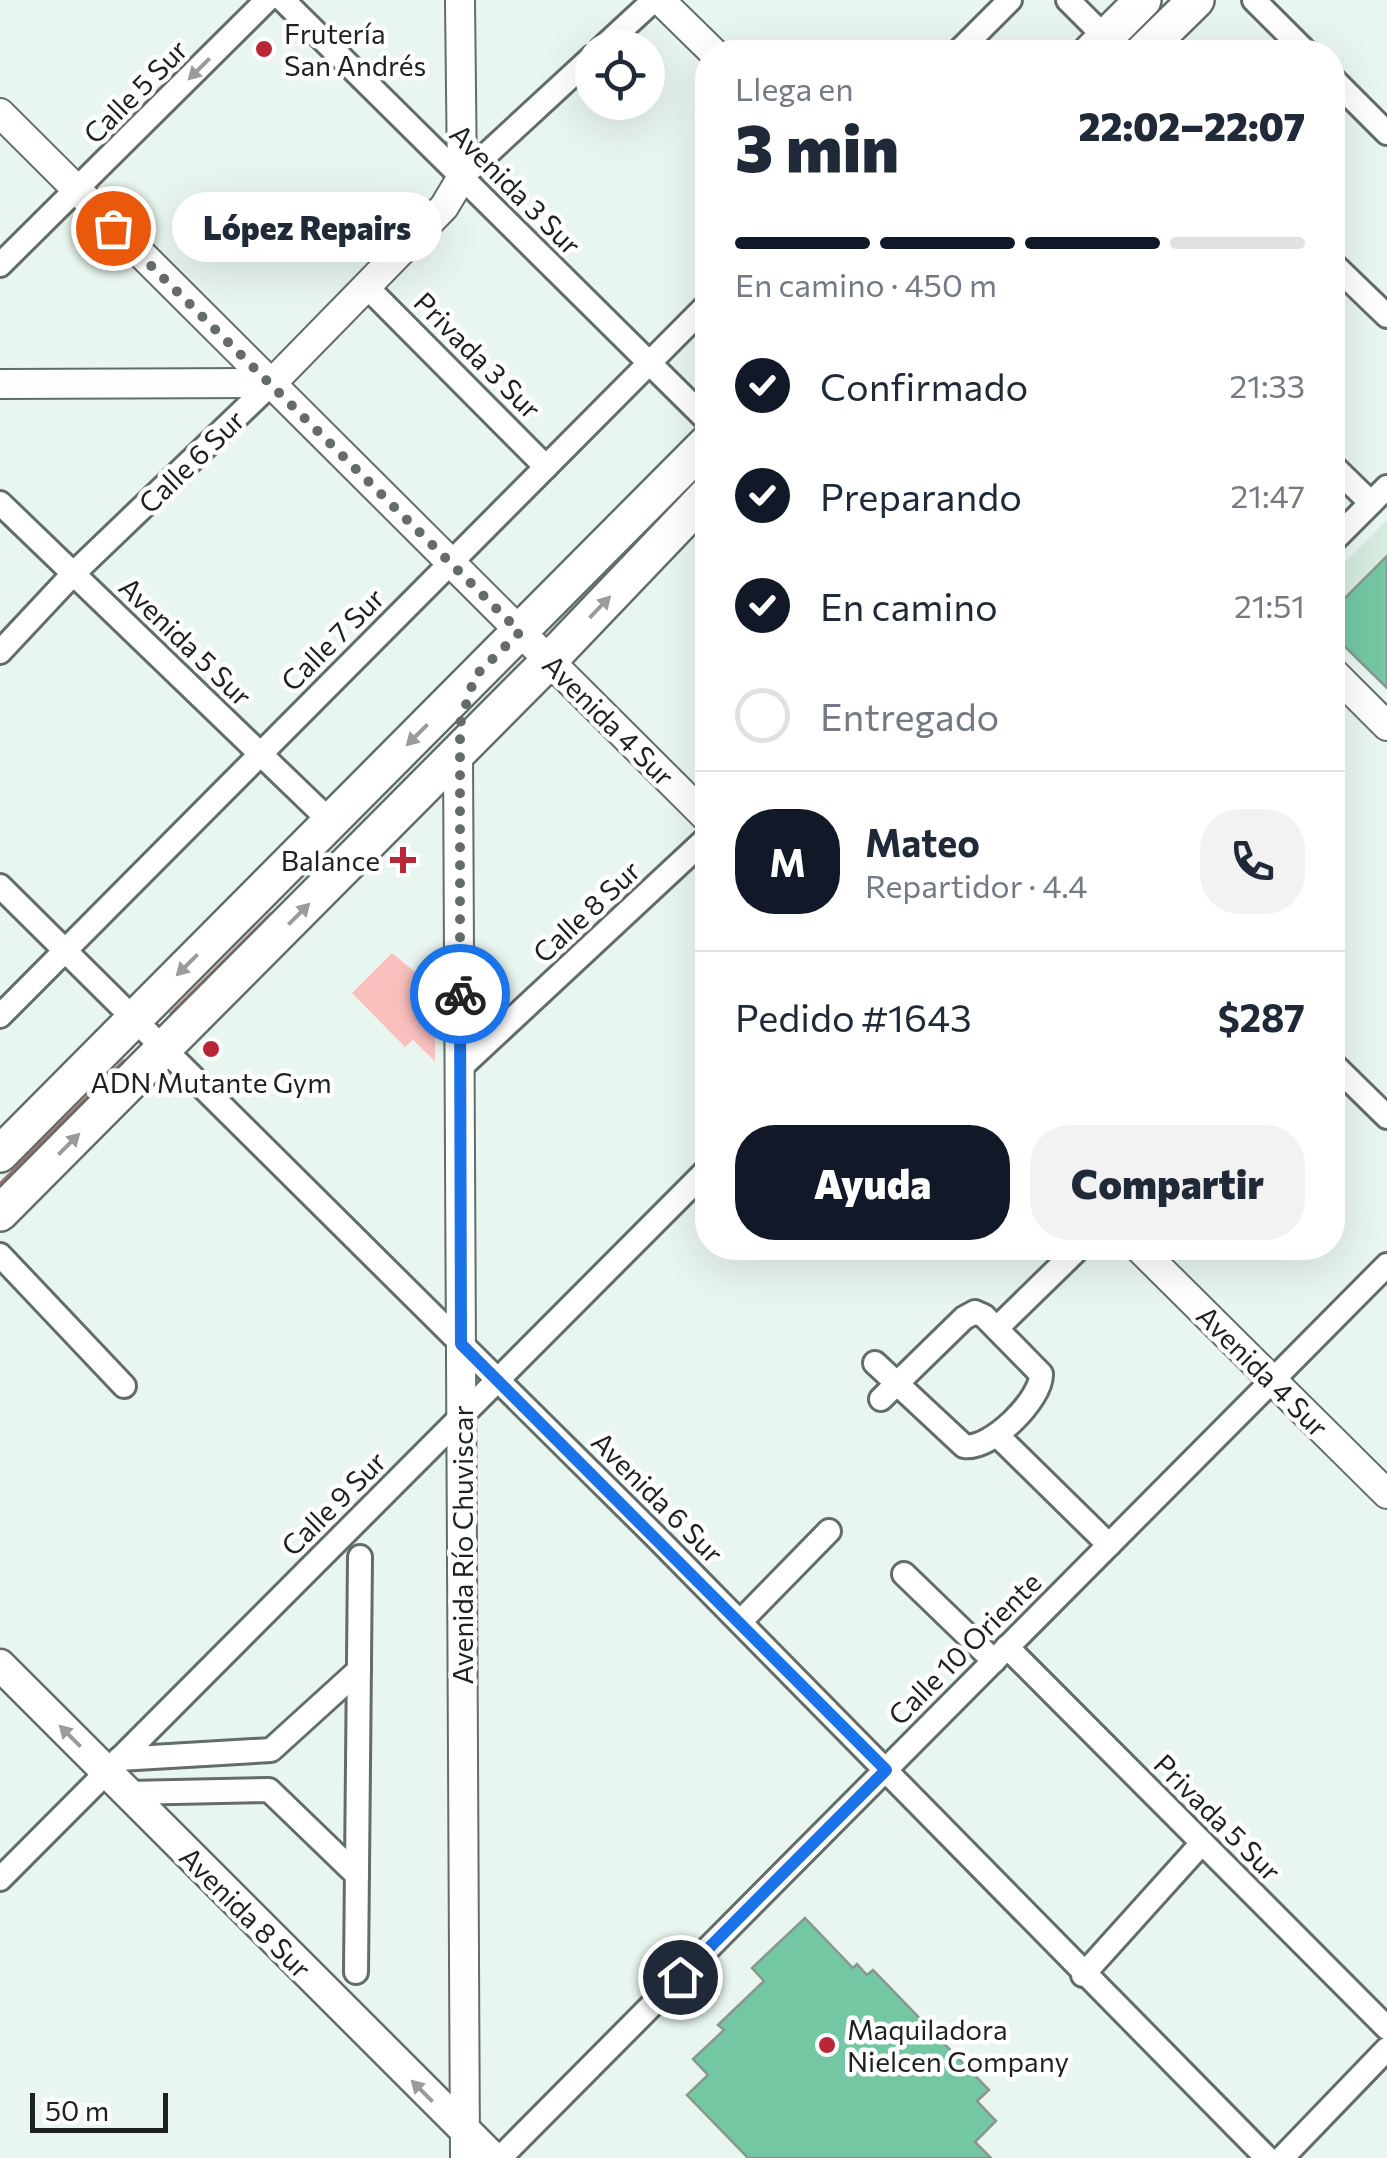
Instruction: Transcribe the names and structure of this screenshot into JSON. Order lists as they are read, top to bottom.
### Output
{
  "streets": {
    "main road": ["Avenida 8 Sur"],
    "street": [
      "Calle 5 Sur",
      "Avenida 3 Sur",
      "Privada 3 Sur",
      "Calle 6 Sur",
      "Calle 7 Sur",
      "Avenida 5 Sur",
      "Avenida 4 Sur",
      "Calle 8 Sur",
      "Avenida 6 Sur",
      "Calle 9 Sur",
      "Avenida Río Chuviscar",
      "Calle 10 Oriente",
      "Privada 5 Sur"
    ]
  },
  "crossings": [
    ["Calle 5 Sur", "Avenida 4 Sur"],
    ["Avenida 3 Sur", "Calle 6 Sur"],
    ["Avenida 3 Sur", "Calle 7 Sur"],
    ["Privada 3 Sur", "Calle 6 Sur"],
    ["Privada 3 Sur", "Calle 7 Sur"],
    ["Calle 6 Sur", "Avenida 5 Sur"],
    ["Calle 6 Sur", "Avenida 4 Sur"],
    ["Calle 7 Sur", "Avenida 5 Sur"],
    ["Calle 7 Sur", "Avenida 4 Sur"],
    ["Calle 7 Sur", "Avenida 6 Sur"],
    ["Avenida 4 Sur", "Calle 10 Oriente"],
    ["Calle 8 Sur", "Avenida Río Chuviscar"],
    ["Avenida 6 Sur", "Calle 9 Sur"],
    ["Avenida 6 Sur", "Avenida Río Chuviscar"],
    ["Avenida 6 Sur", "Calle 10 Oriente"],
    ["Calle 9 Sur", "Avenida Río Chuviscar"],
    ["Calle 9 Sur", "Avenida 8 Sur"],
    ["Avenida Río Chuviscar", "Avenida 8 Sur"],
    ["Calle 10 Oriente", "Privada 5 Sur"],
    ["Calle 10 Oriente", "Avenida 8 Sur"]
  ],
  "one_way": ["Calle 5 Sur", "Avenida 8 Sur"],
  "places": {
    "other": [
      "Frutería San Andrés",
      "López Repairs",
      "ADN Mutante Gym",
      "Maquiladora Nielcen Company"
    ],
    "health": ["Balance"]
  },
  "scale_bar": "50 m",
  "page": {
    "heading": ["3 min", "Llega en", "22:02–22:07"],
    "panel": [
      "Mateo",
      "Repartidor · 4.4",
      "Pedido #1643",
      "$287"
    ],
    "bubble": "López Repairs",
    "bar": "En camino · 450 m",
    "list": [
      ["Confirmado", "21:33"],
      ["Preparando", "21:47"],
      ["En camino", "21:51"],
      "Entregado"
    ],
    "round": "M",
    "buttons": ["Ayuda", "Compartir"],
    "scale": "50 m"
  }
}
